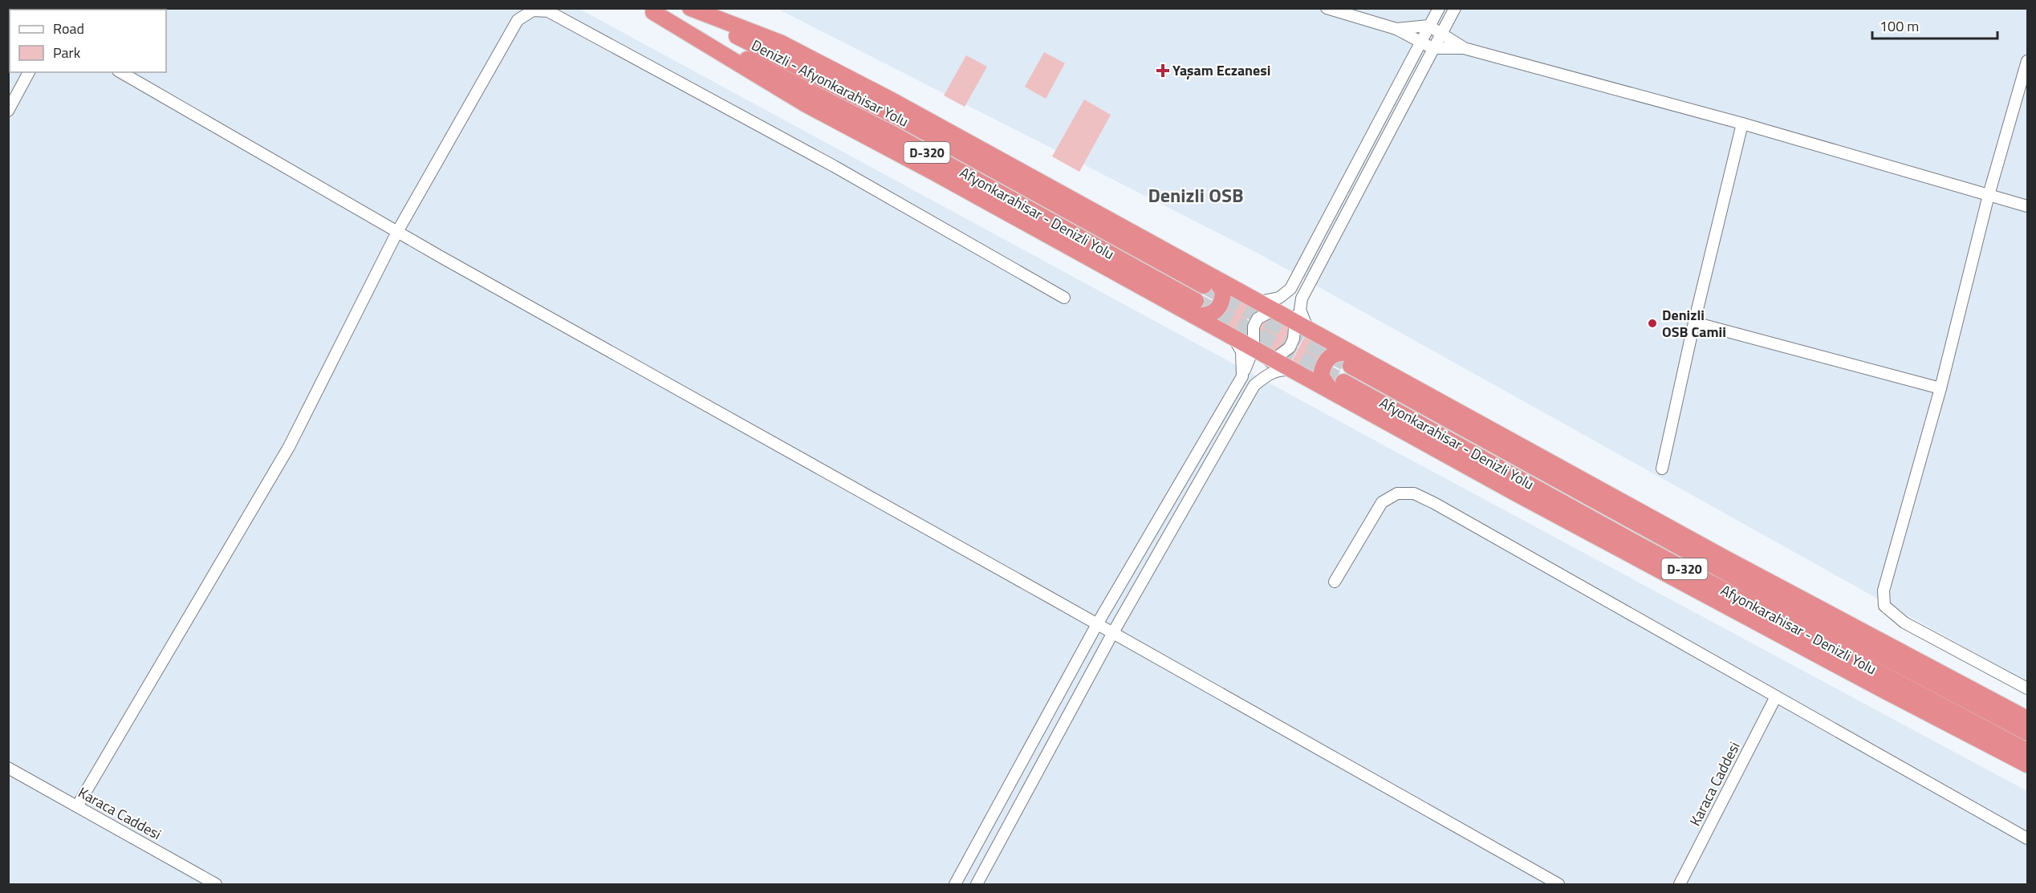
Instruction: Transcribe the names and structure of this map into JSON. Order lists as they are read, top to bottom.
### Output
{
  "streets": {
    "highway": ["Denizli - Afyonkarahisar Yolu", "D-320", "Afyonkarahisar - Denizli Yolu"],
    "street": ["Karaca Caddesi"]
  },
  "districts": ["Denizli OSB"],
  "places": {
    "health": ["Yaşam Eczanesi"],
    "other": ["Denizli OSB Camii"]
  },
  "legend": ["Road", "Park"],
  "scale_bar": "100 m"
}
